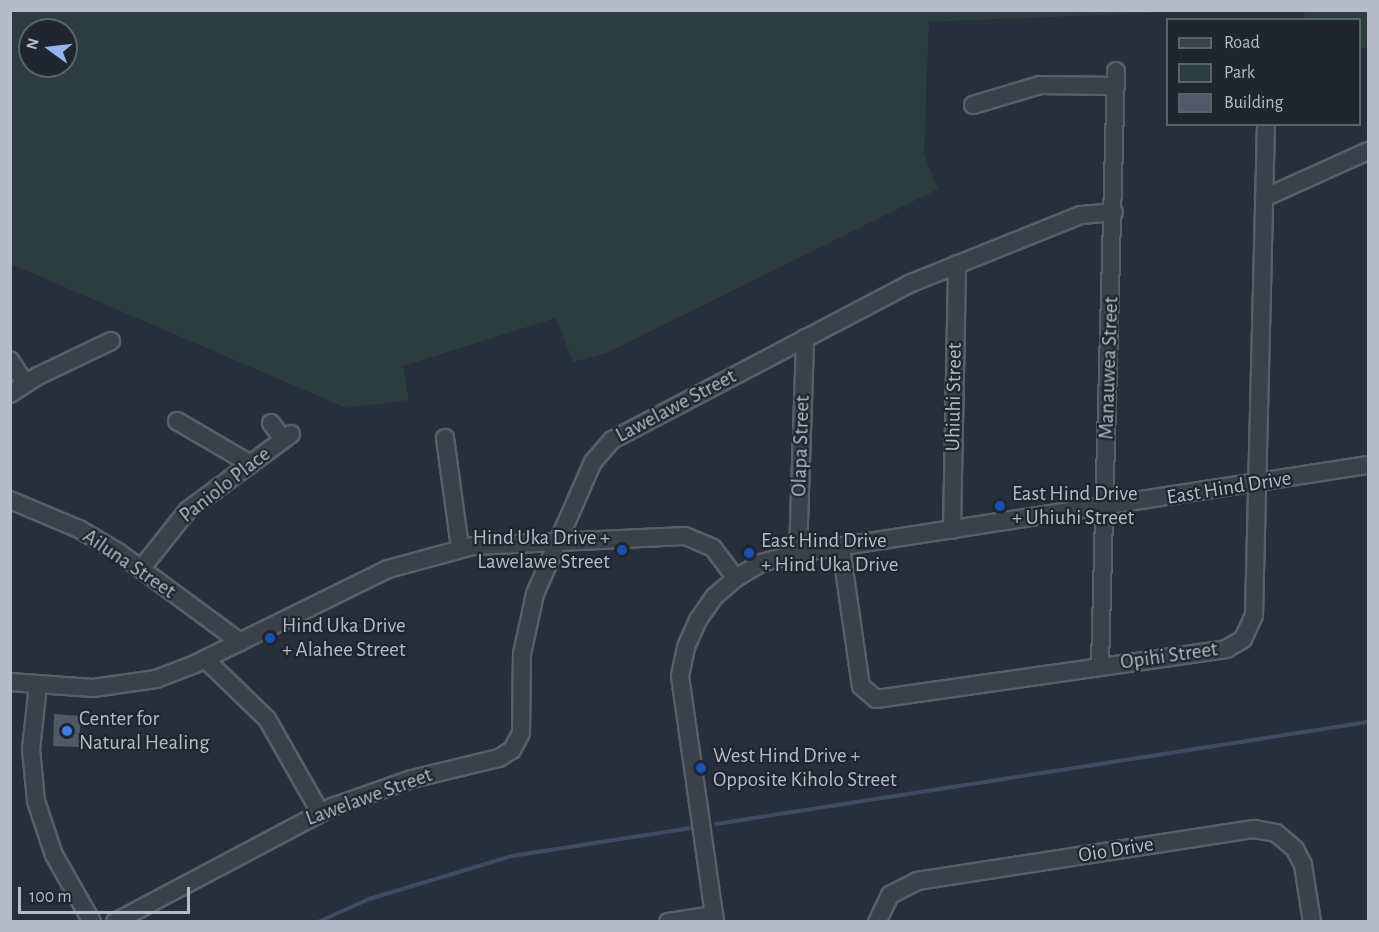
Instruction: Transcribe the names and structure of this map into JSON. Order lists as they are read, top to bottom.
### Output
{
  "streets": {
    "street": [
      "Manauwea Street",
      "Uhiuhi Street",
      "Lawelawe Street",
      "Olapa Street",
      "Paniolo Place",
      "East Hind Drive",
      "Ailuna Street",
      "Opihi Street",
      "Oio Drive"
    ]
  },
  "crossings": [
    ["Manauwea Street", "Lawelawe Street"],
    ["Manauwea Street", "East Hind Drive"],
    ["Manauwea Street", "Opihi Street"],
    ["Uhiuhi Street", "Lawelawe Street"],
    ["Uhiuhi Street", "East Hind Drive"],
    ["Lawelawe Street", "Olapa Street"],
    ["Olapa Street", "East Hind Drive"],
    ["Paniolo Place", "Ailuna Street"],
    ["East Hind Drive", "Opihi Street"]
  ],
  "places": [
    "East Hind Drive + Uhiuhi Street",
    "Hind Uka Drive + Lawelawe Street",
    "East Hind Drive + Hind Uka Drive",
    "Hind Uka Drive + Alahee Street",
    "Center for Natural Healing",
    "West Hind Drive + Opposite Kiholo Street"
  ],
  "legend": ["Road", "Park", "Building"],
  "scale_bar": "100 m",
  "north": "left"
}
